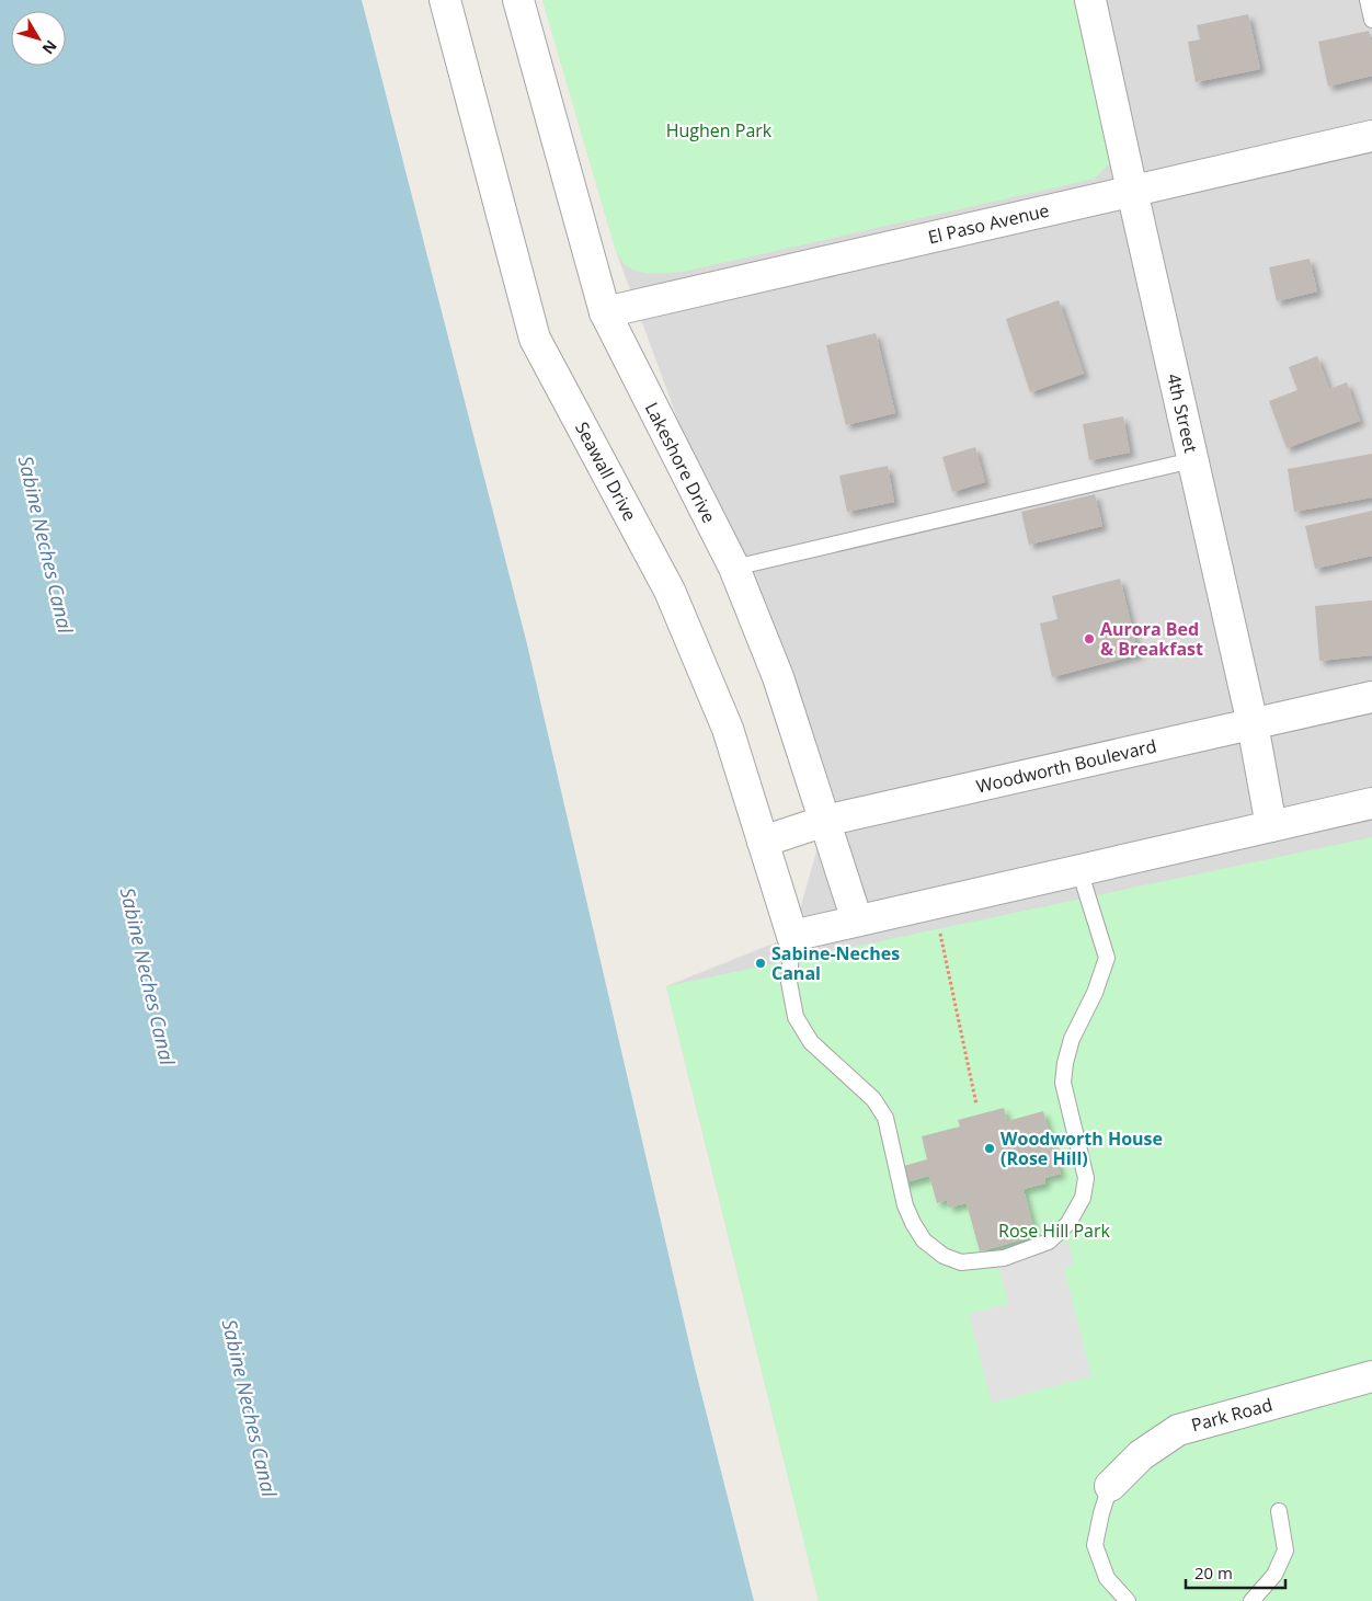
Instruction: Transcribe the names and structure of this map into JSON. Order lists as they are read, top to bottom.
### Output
{
  "streets": {
    "street": [
      "El Paso Avenue",
      "4th Street",
      "Lakeshore Drive",
      "Seawall Drive",
      "Woodworth Boulevard",
      "Park Road"
    ]
  },
  "crossings": [
    ["El Paso Avenue", "4th Street"],
    ["El Paso Avenue", "Lakeshore Drive"],
    ["4th Street", "Woodworth Boulevard"],
    ["Lakeshore Drive", "Woodworth Boulevard"],
    ["Seawall Drive", "Woodworth Boulevard"]
  ],
  "water": ["Sabine Neches Canal"],
  "parks": ["Hughen Park", "Rose Hill Park"],
  "places": ["Aurora Bed & Breakfast", "Sabine-Neches Canal", "Woodworth House (Rose Hill)"],
  "scale_bar": "20 m",
  "north": "bottom right"
}
